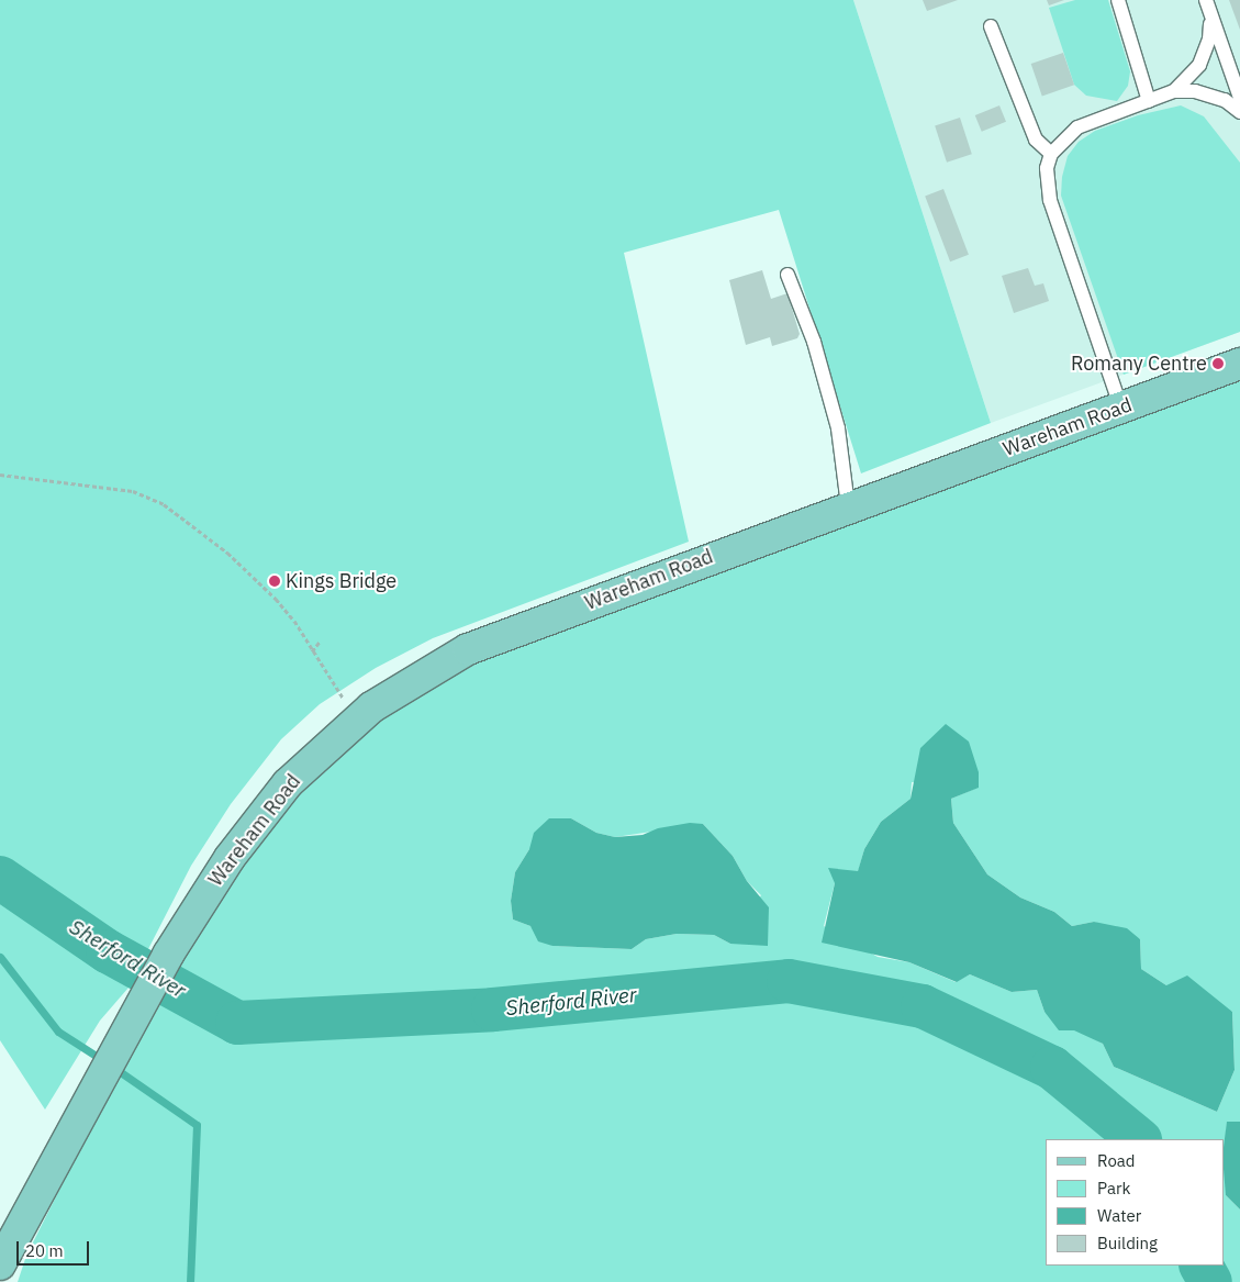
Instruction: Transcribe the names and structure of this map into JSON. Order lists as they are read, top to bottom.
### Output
{
  "streets": {
    "main road": ["Wareham Road"]
  },
  "water": ["Sherford River"],
  "places": ["Romany Centre", "Kings Bridge"],
  "legend": [
    "Road",
    "Park",
    "Water",
    "Building"
  ],
  "scale_bar": "20 m"
}
